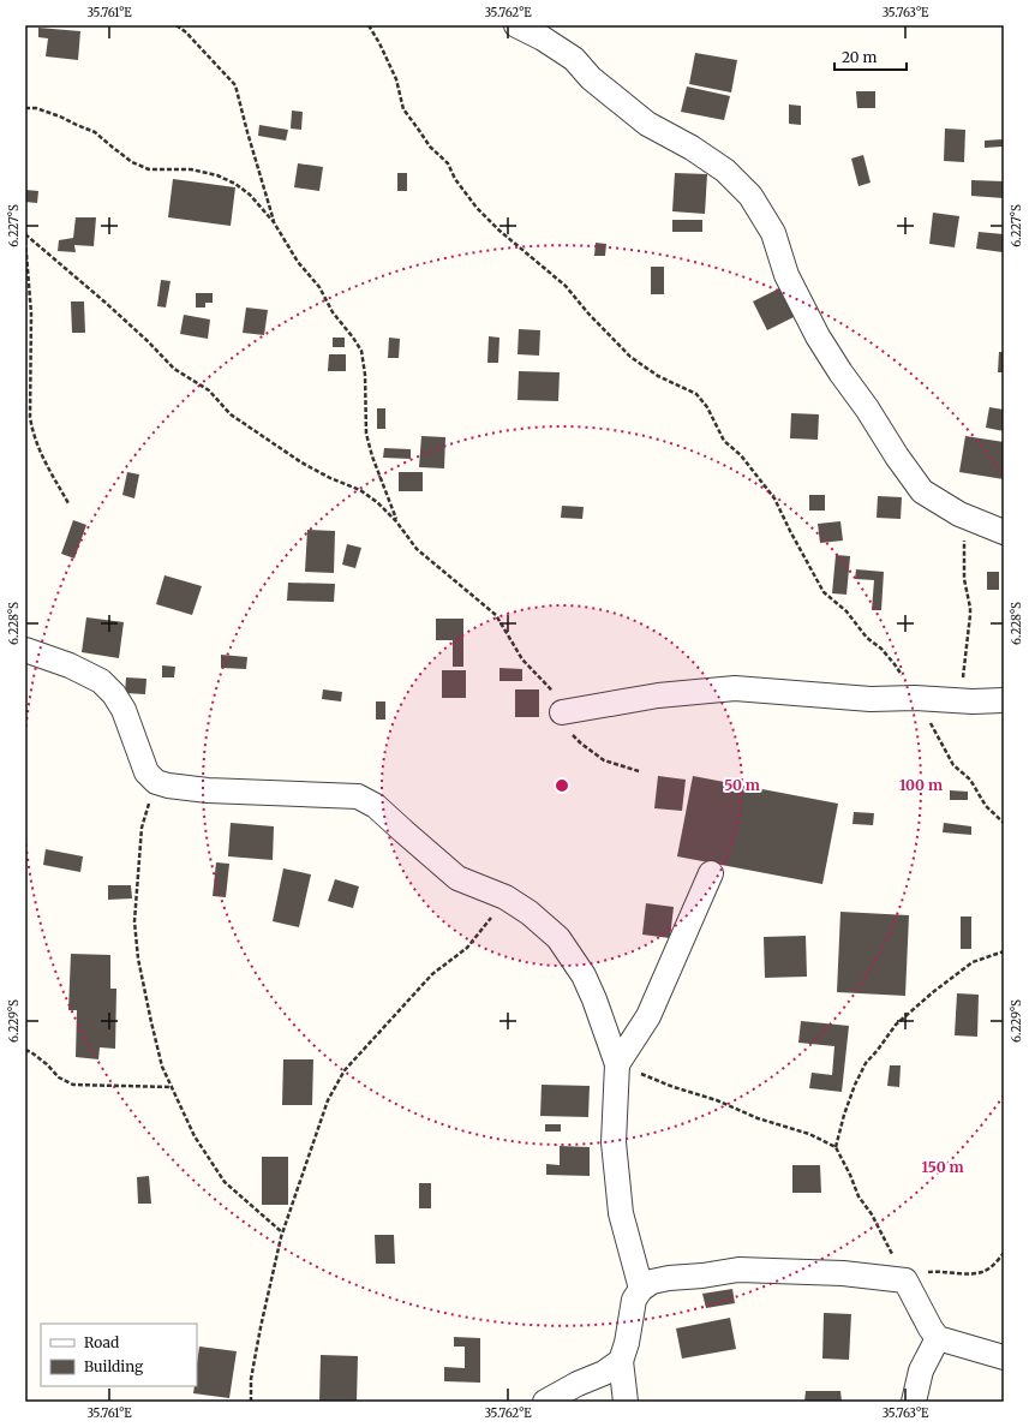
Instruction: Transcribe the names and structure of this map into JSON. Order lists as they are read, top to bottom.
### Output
{
  "legend": ["Road", "Building"],
  "scale_bar": "20 m",
  "coordinates": [
    "35.761°E",
    "35.762°E",
    "35.763°E",
    "6.227°S",
    "6.228°S",
    "6.229°S"
  ],
  "rings": ["50 m", "100 m", "150 m"]
}
